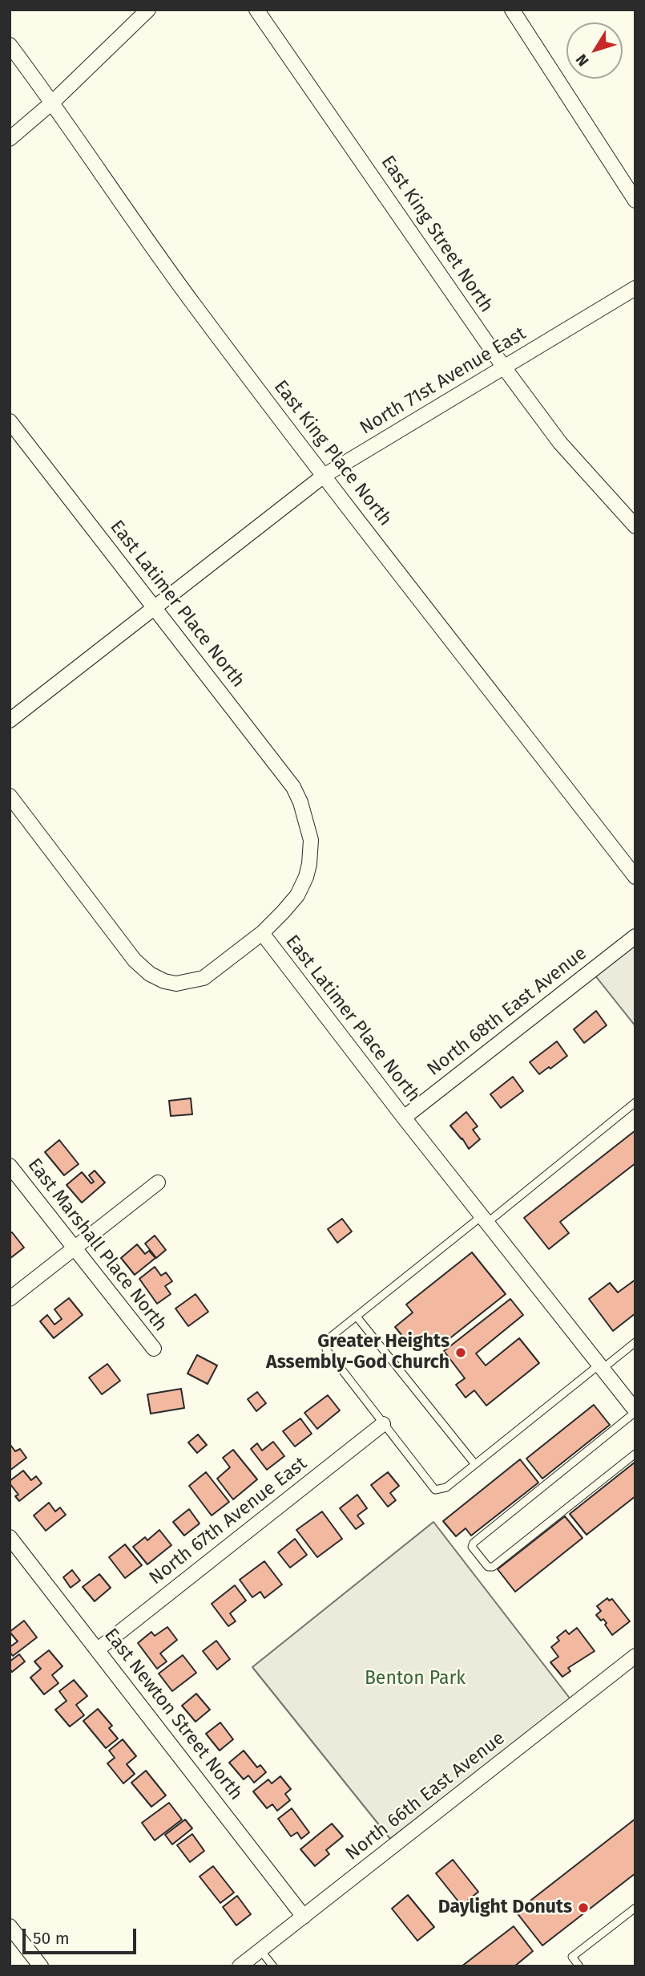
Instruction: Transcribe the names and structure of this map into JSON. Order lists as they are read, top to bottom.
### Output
{
  "streets": {
    "street": [
      "East King Street North",
      "North 71st Avenue East",
      "East King Place North",
      "East Latimer Place North",
      "North 68th East Avenue",
      "East Marshall Place North",
      "North 67th Avenue East",
      "East Newton Street North",
      "North 66th East Avenue"
    ]
  },
  "crossings": [
    ["East King Street North", "North 71st Avenue East"],
    ["North 71st Avenue East", "East King Place North"],
    ["North 71st Avenue East", "East Latimer Place North"],
    ["East Latimer Place North", "North 68th East Avenue"],
    ["North 67th Avenue East", "East Newton Street North"],
    ["East Newton Street North", "North 66th East Avenue"]
  ],
  "parks": ["Benton Park"],
  "places": ["Greater Heights Assembly-God Church", "Daylight Donuts"],
  "scale_bar": "50 m",
  "north": "bottom left"
}
